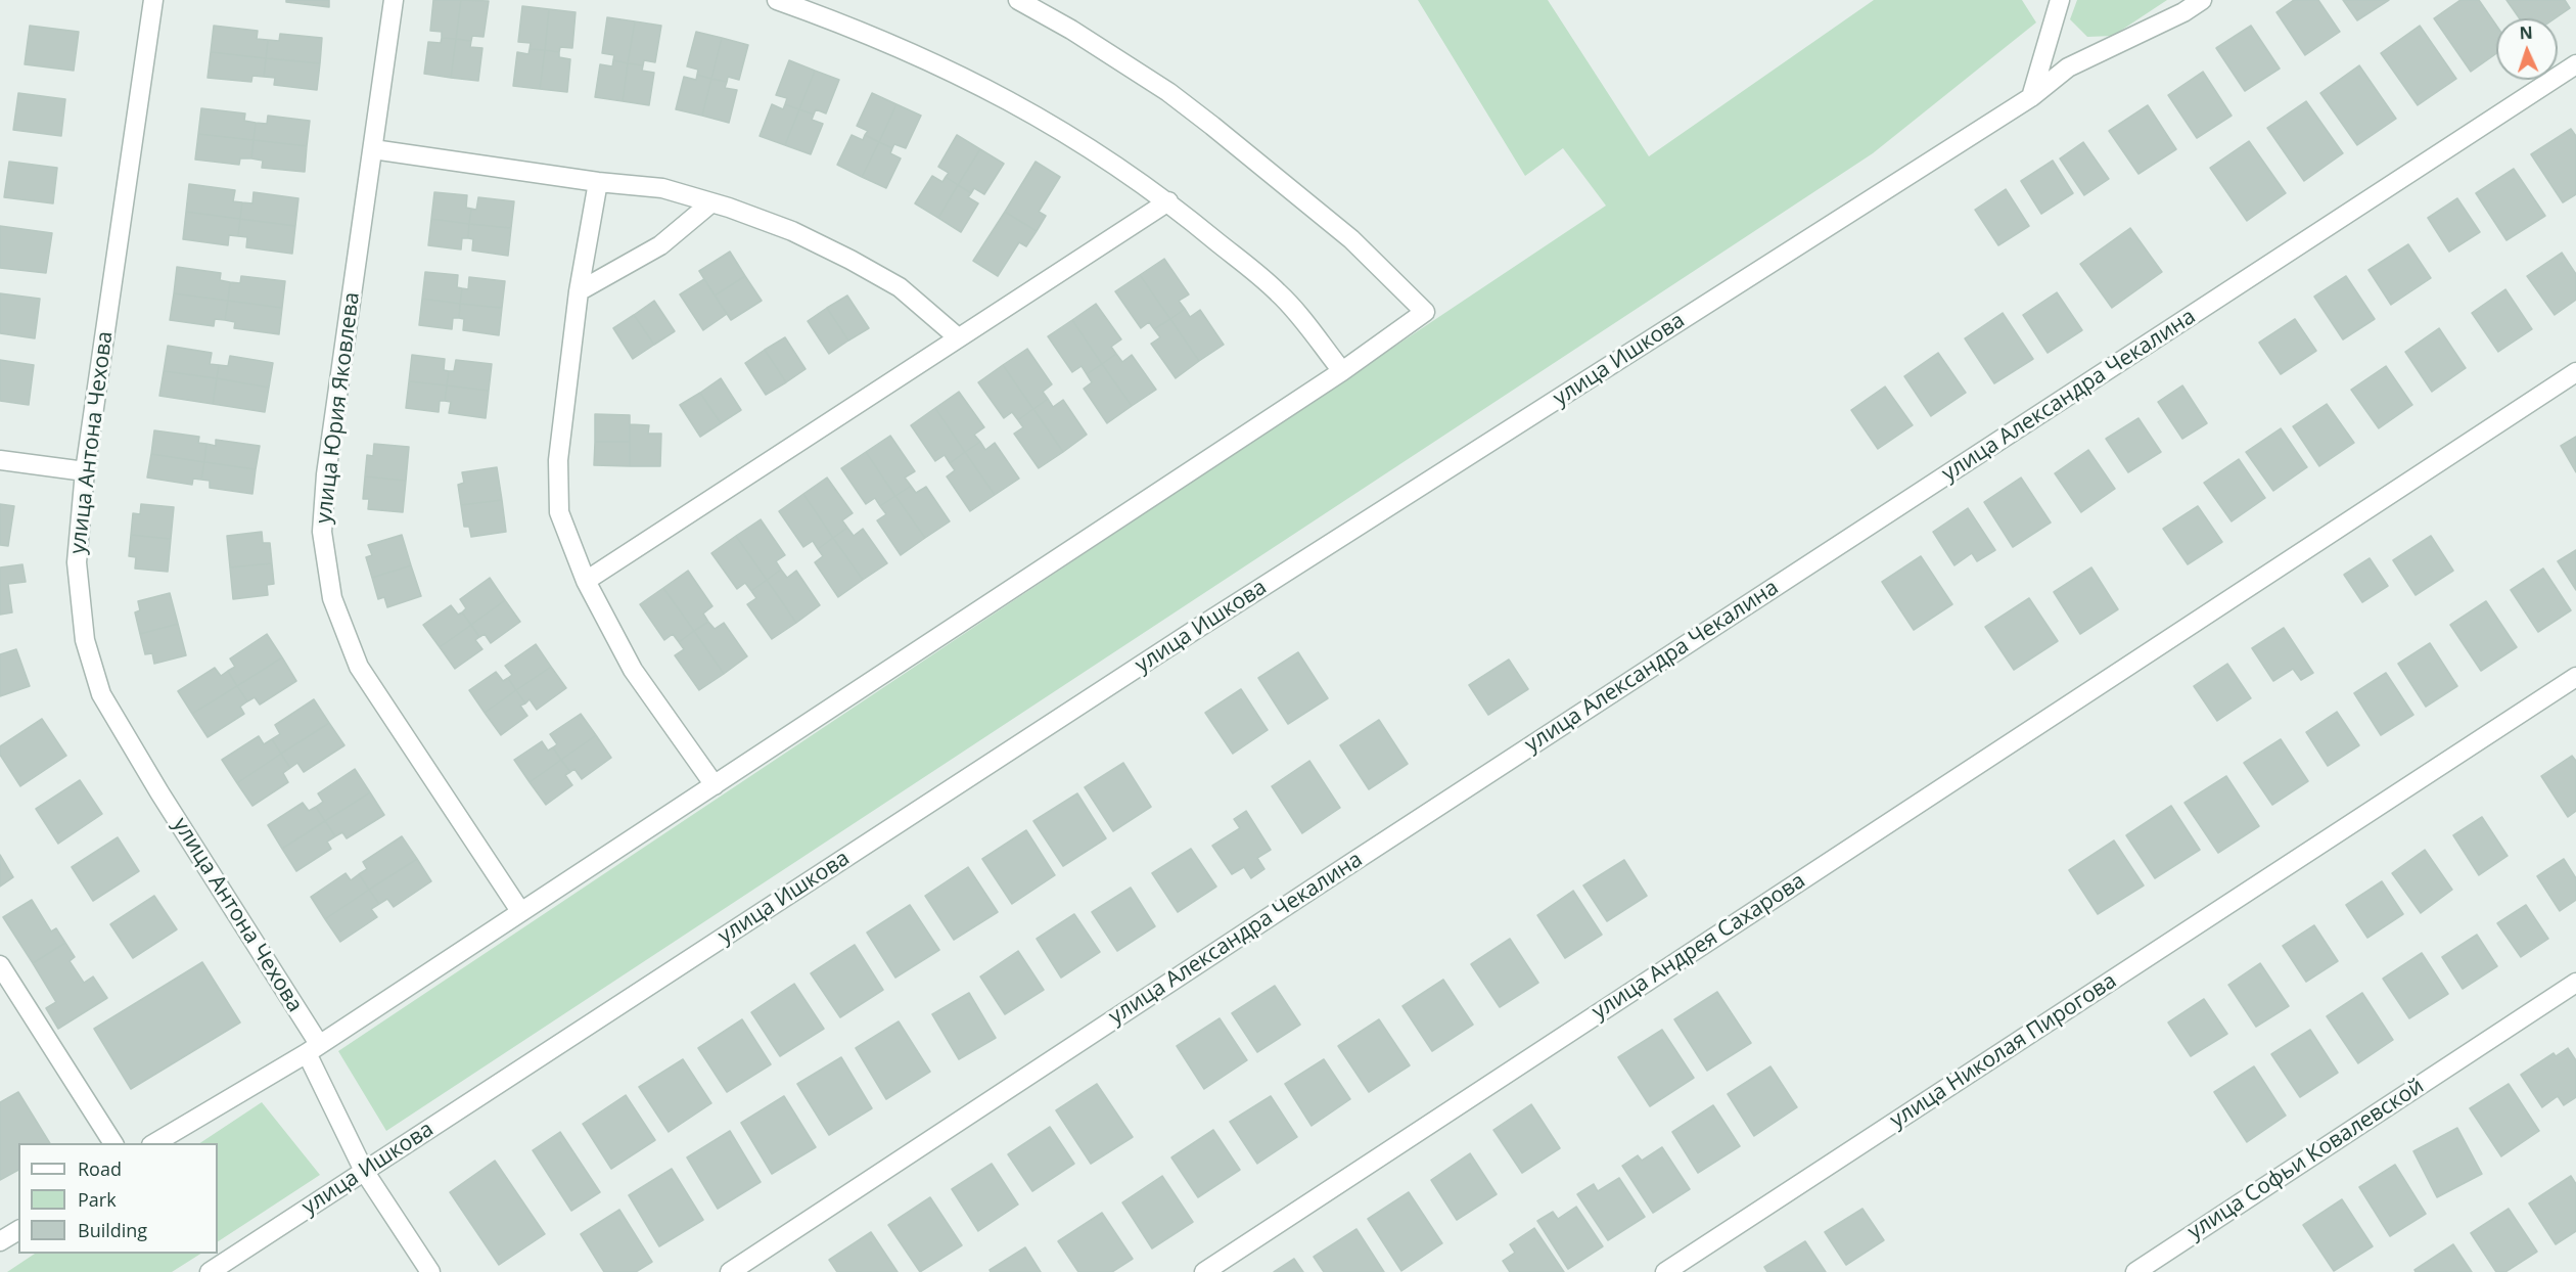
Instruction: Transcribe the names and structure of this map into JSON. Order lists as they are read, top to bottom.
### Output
{
  "streets": {
    "street": [
      "улица Ишкова",
      "улица Александра Чекалина",
      "улица Юрия Яковлева",
      "улица Антона Чехова",
      "улица Андрея Сахарова",
      "улица Николая Пирогова",
      "улица Софьи Ковалевской"
    ]
  },
  "crossings": [
    ["улица Ишкова", "улица Антона Чехова"]
  ],
  "legend": ["Road", "Park", "Building"],
  "north": "top"
}
